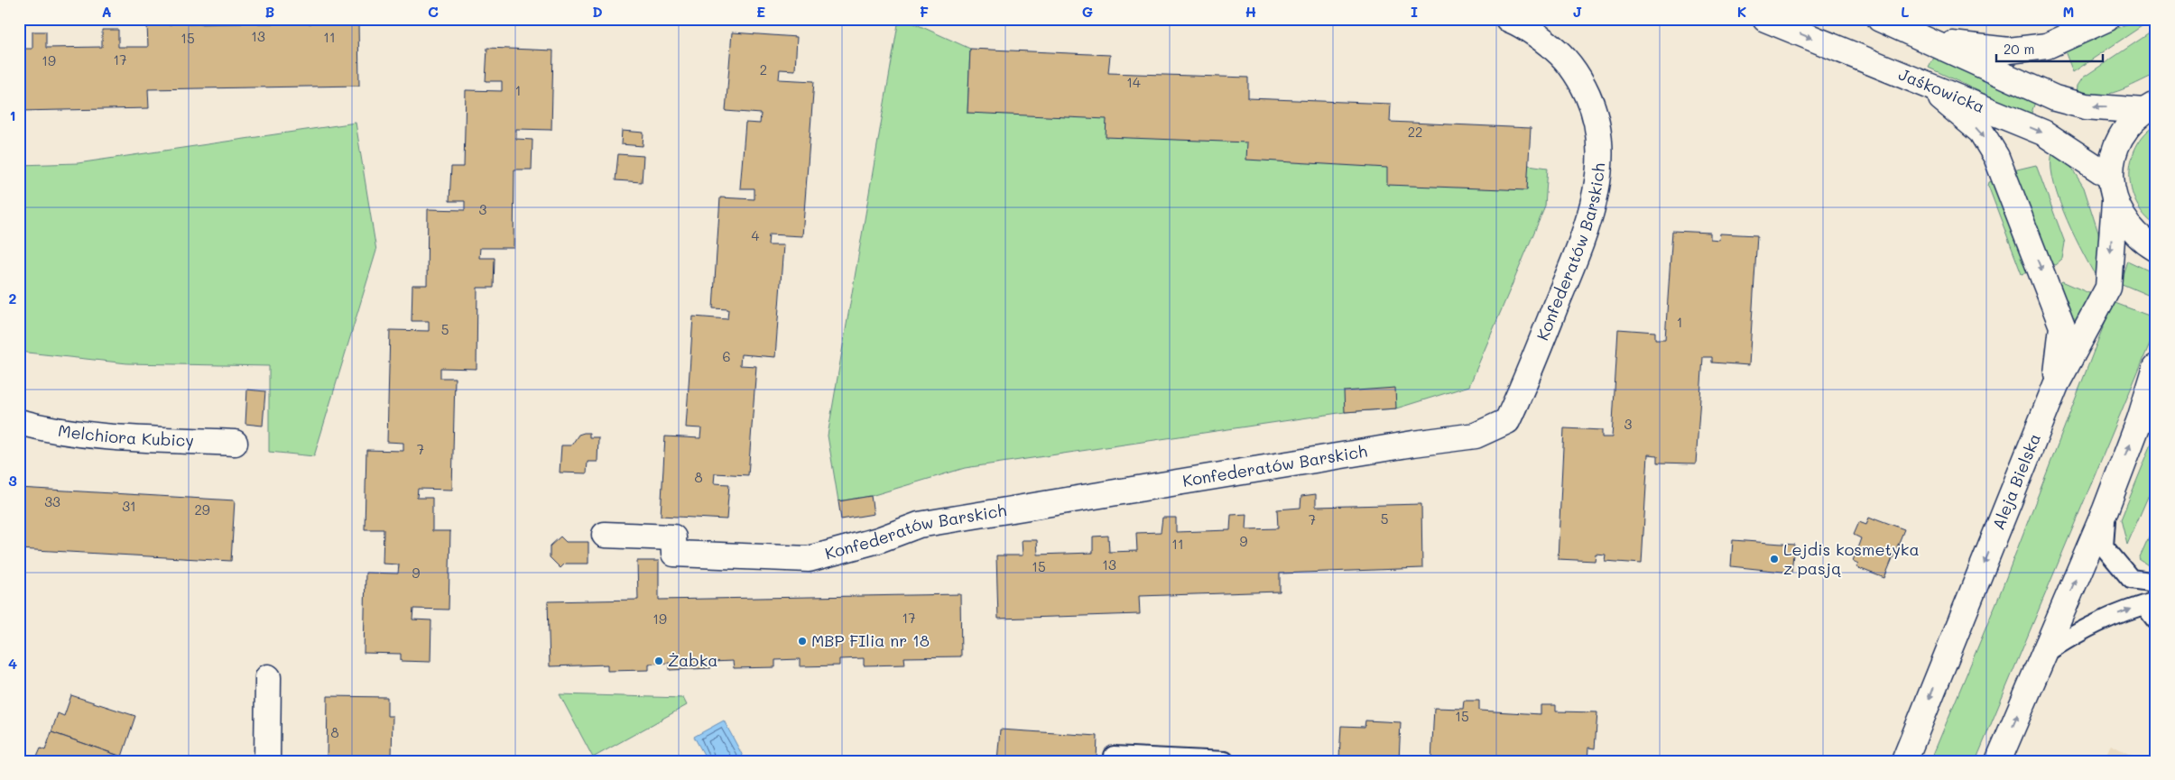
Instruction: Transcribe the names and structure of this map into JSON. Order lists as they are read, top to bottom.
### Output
{
  "streets": {
    "street": [
      "Jaśkowicka",
      "Konfederatów Barskich",
      "Melchiora Kubicy",
      "Aleja Bielska"
    ]
  },
  "places": ["Lejdis kosmetyka z pasją", "MBP FIlia nr 18", "Żabka"],
  "house_numbers": [
    "13",
    "11",
    "15",
    "17",
    "19",
    "2",
    "14",
    "1",
    "22",
    "3",
    "4",
    "1",
    "5",
    "6",
    "3",
    "7",
    "8",
    "33",
    "31",
    "29",
    "5",
    "7",
    "9",
    "11",
    "13",
    "15",
    "9",
    "17",
    "19",
    "15",
    "8"
  ],
  "scale_bar": "20 m",
  "grid": {
    "columns": [
      "A",
      "B",
      "C",
      "D",
      "E",
      "F",
      "G",
      "H",
      "I",
      "J",
      "K",
      "L",
      "M"
    ],
    "rows": [
      "1",
      "2",
      "3",
      "4"
    ]
  }
}
